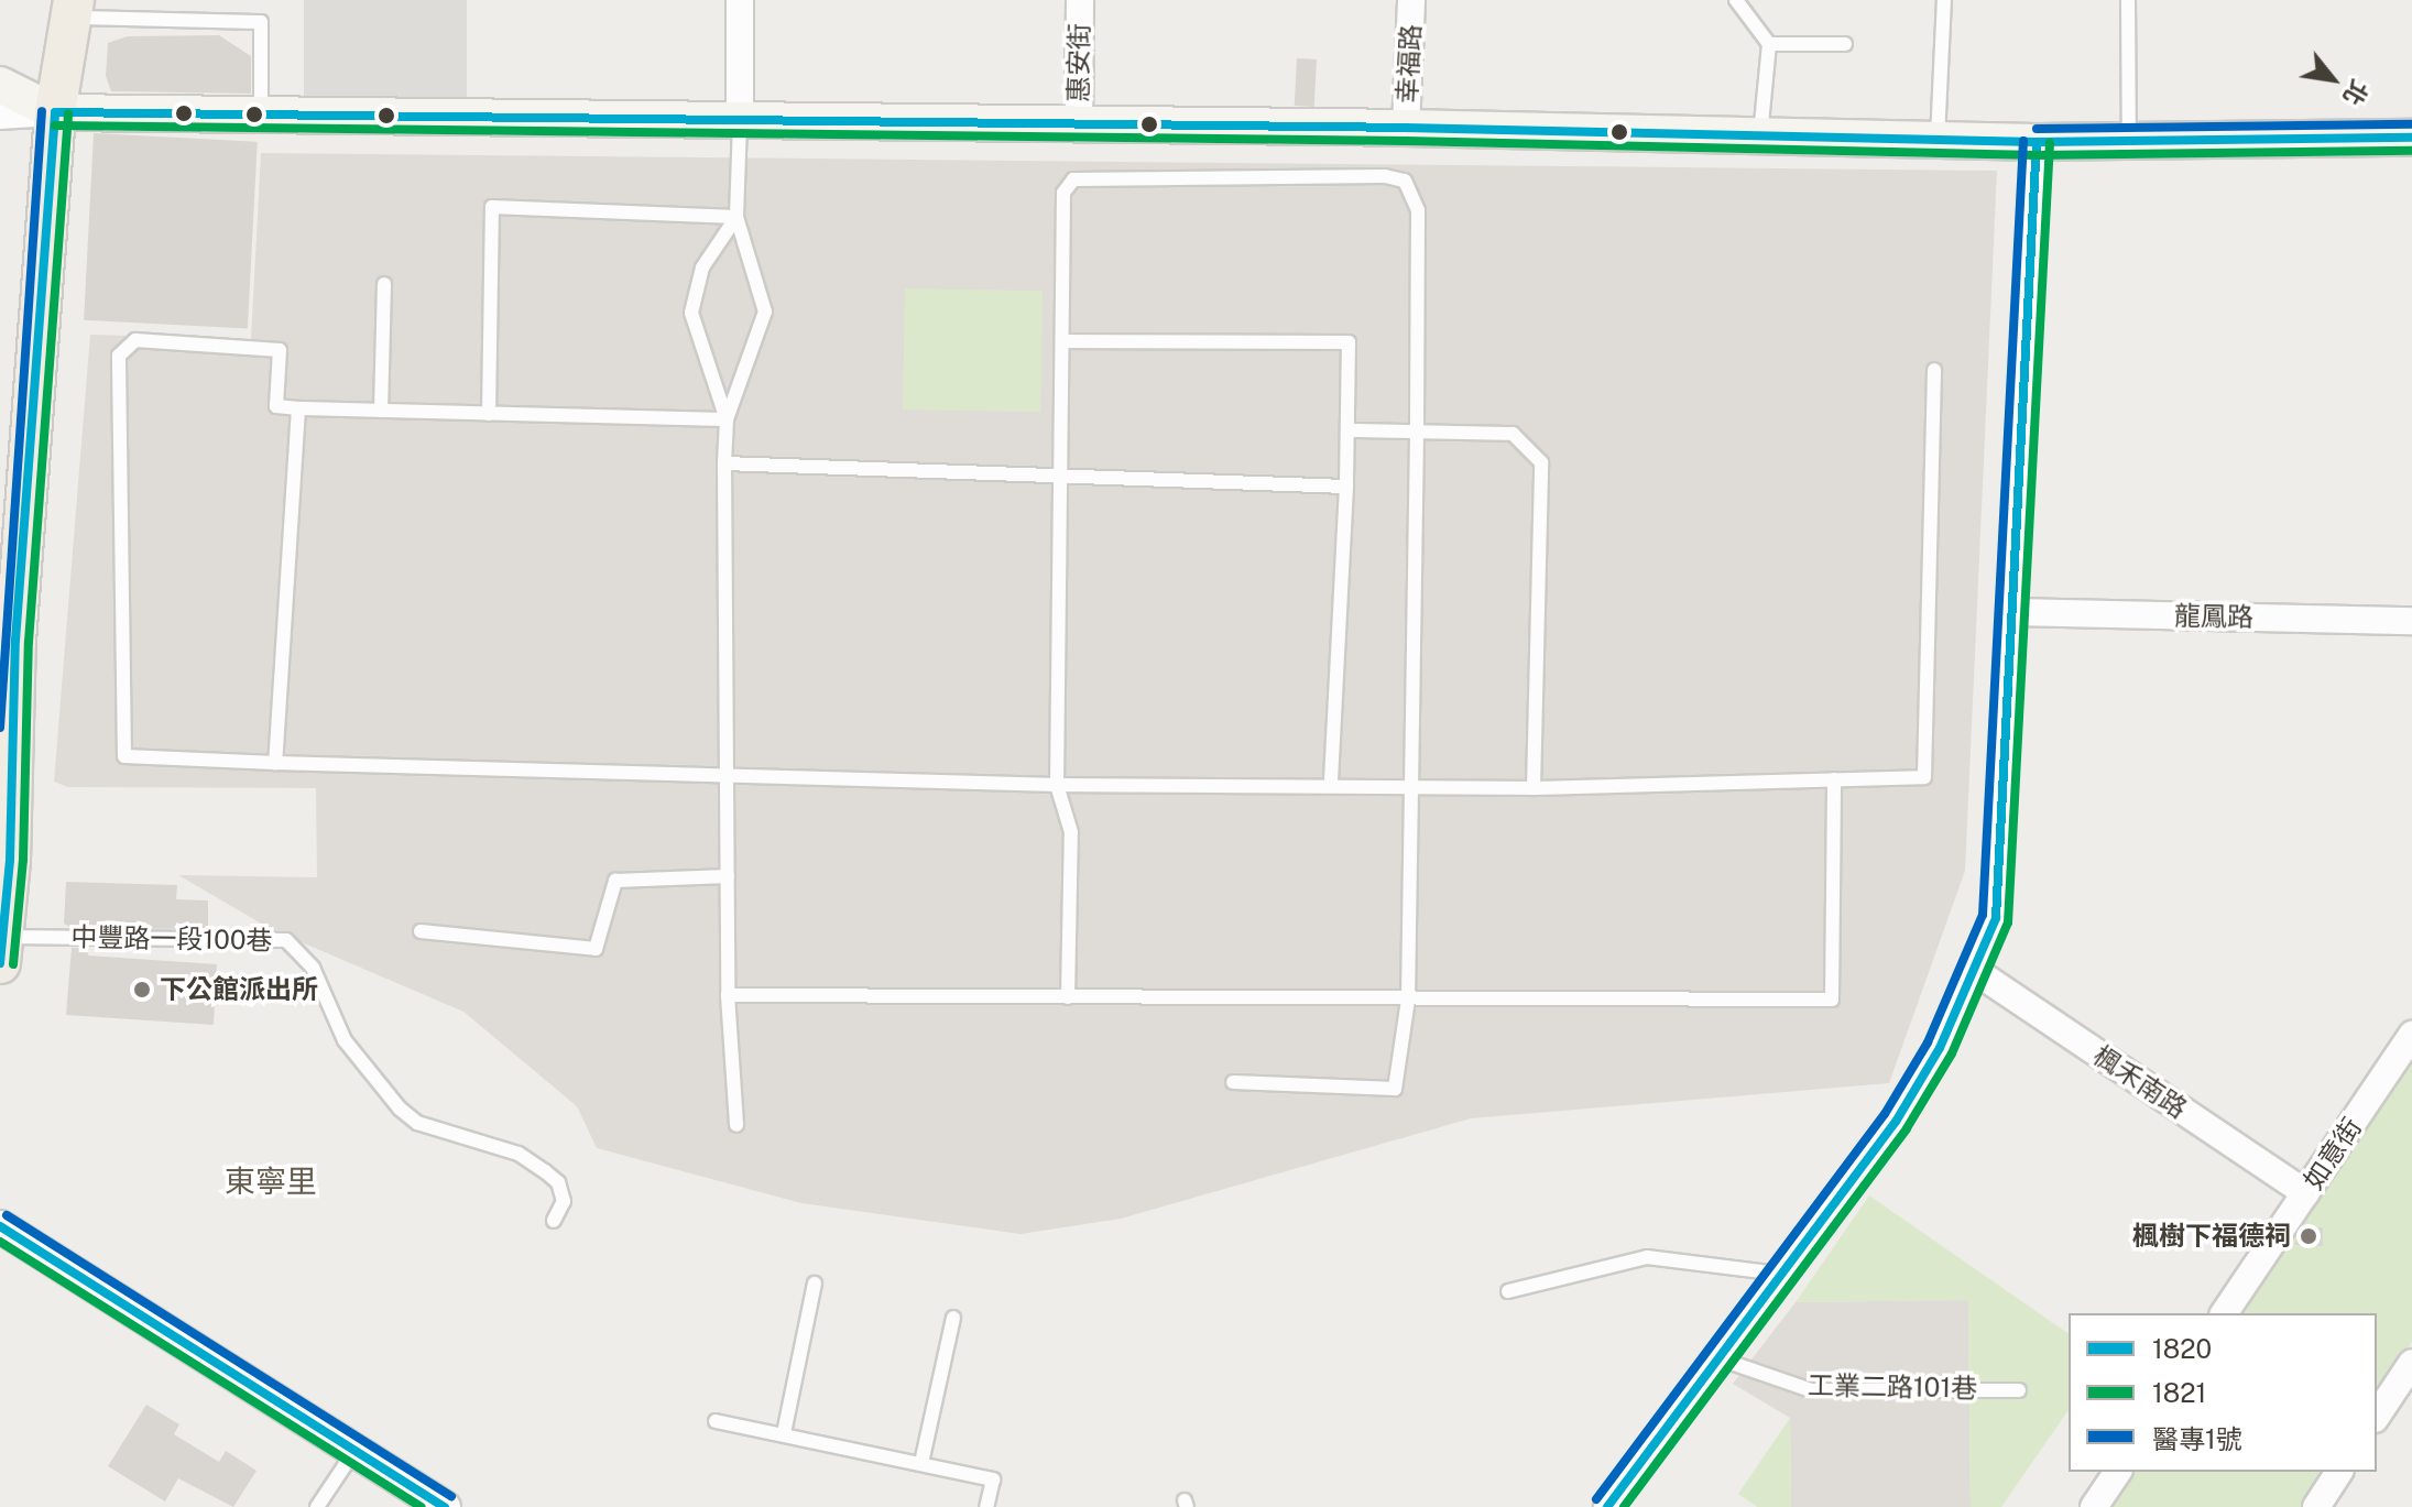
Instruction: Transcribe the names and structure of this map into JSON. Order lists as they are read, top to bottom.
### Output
{
  "streets": {
    "street": [
      "惠安街",
      "幸福路",
      "龍鳳路",
      "楓禾南路",
      "如意街"
    ],
    "lane": ["中豐路一段100巷", "工業二路101巷"]
  },
  "crossings": [
    ["楓禾南路", "如意街"]
  ],
  "districts": ["東寧里"],
  "places": ["下公館派出所", "楓樹下福德祠"],
  "lines": ["transit line 醫專1號", "transit line 1820", "transit line 1821"],
  "legend": ["1820", "1821", "醫專1號"],
  "north": "bottom right"
}
